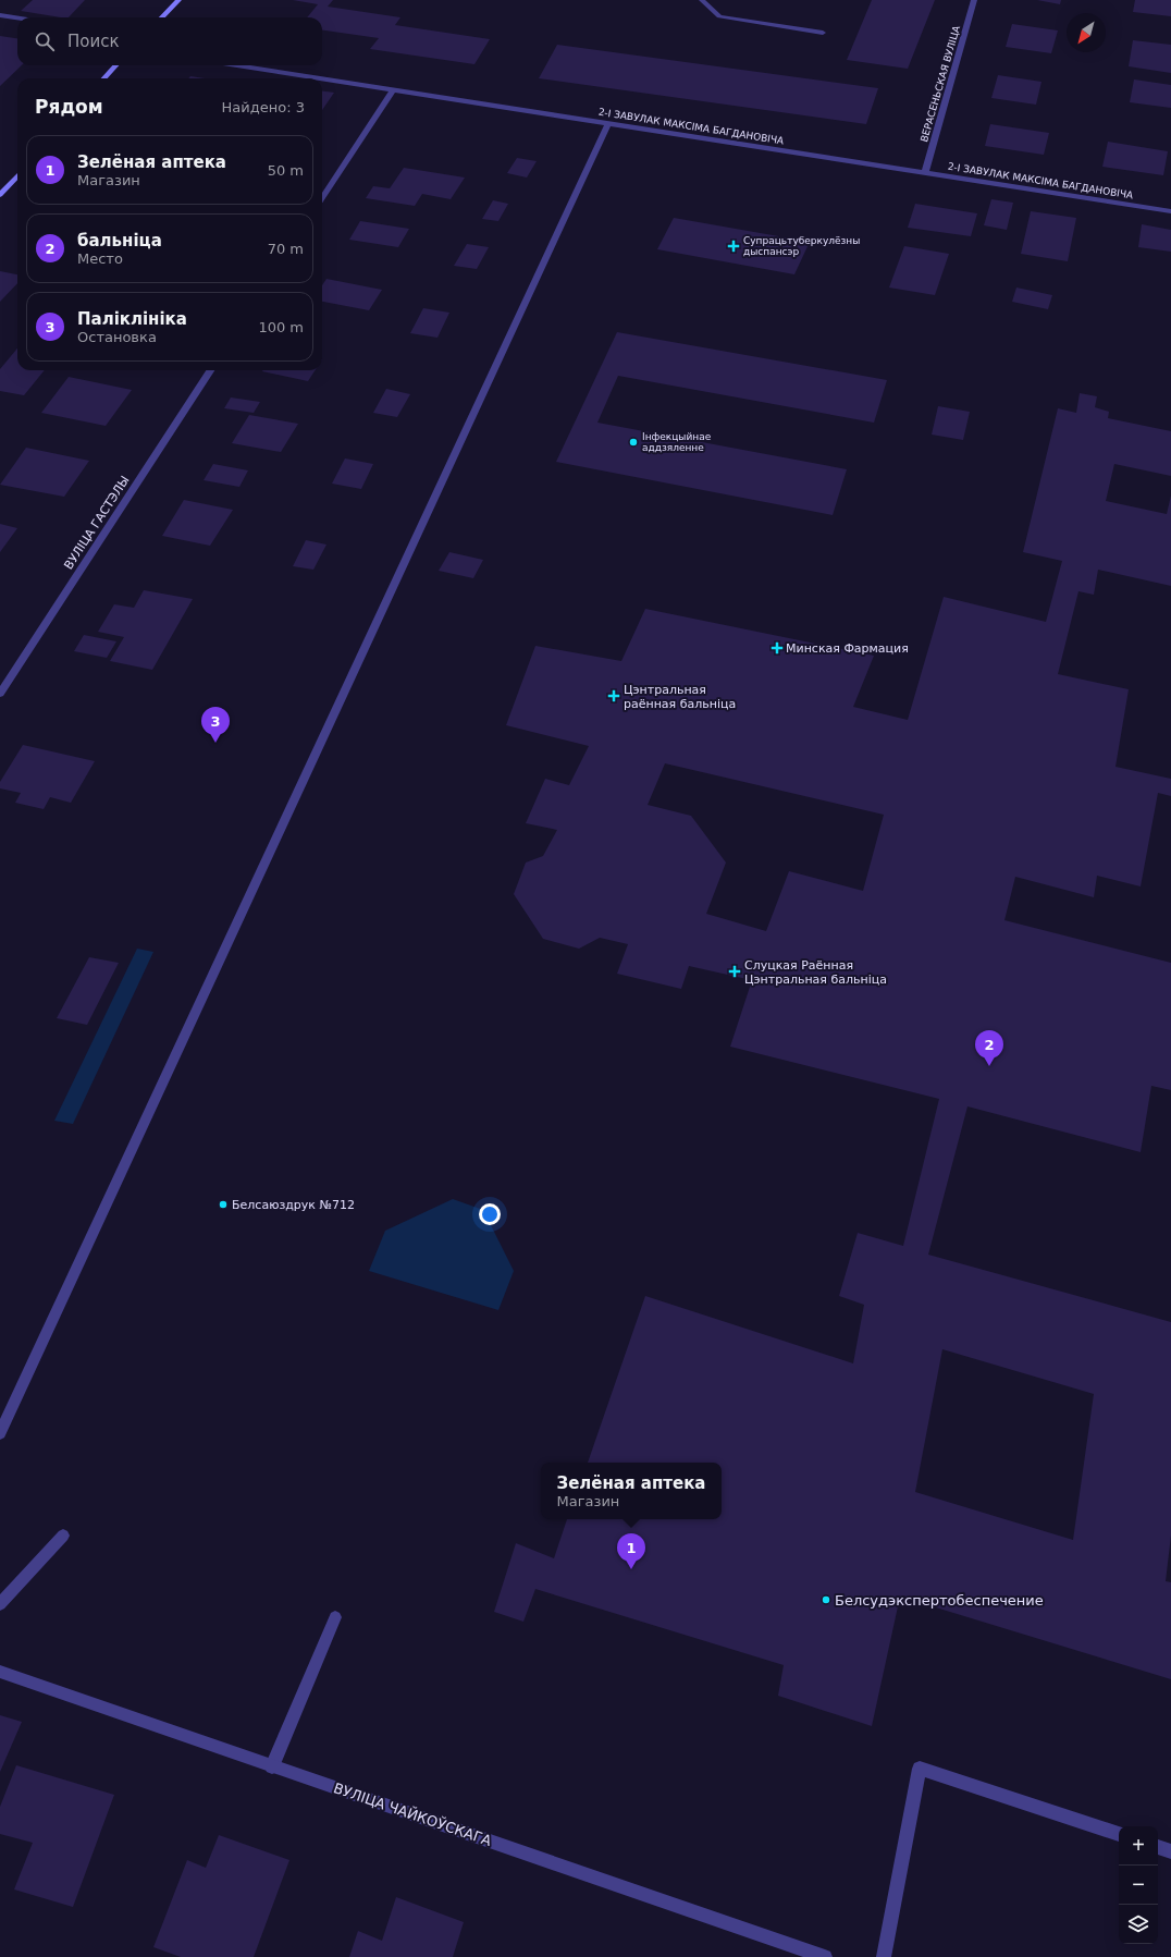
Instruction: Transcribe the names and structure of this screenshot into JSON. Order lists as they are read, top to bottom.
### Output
{
  "streets": {
    "street": [
      "ВЕРАСЕНЬСКАЯ ВУЛІЦА",
      "2-І ЗАВУЛАК МАКСІМА БАГДАНОВІЧА",
      "ВУЛІЦА ГАСТЭЛЫ",
      "ВУЛІЦА ЧАЙКОЎСКАГА"
    ]
  },
  "crossings": [
    ["ВЕРАСЕНЬСКАЯ ВУЛІЦА", "2-І ЗАВУЛАК МАКСІМА БАГДАНОВІЧА"]
  ],
  "places": {
    "health": [
      "Супрацьтуберкулёзны дыспансэр",
      "Минская Фармация",
      "Цэнтральная раённая бальніца",
      "Слуцкая Раённая Цэнтральная бальніца"
    ],
    "other": ["Інфекцыйнае аддзяленне", "Белсаюздрук №712", "Белсудэкспертобеспечение"]
  },
  "north": "bottom left",
  "page": {
    "search": "Поиск",
    "heading": ["Рядом", "Найдено: 3"],
    "list": [
      {
        "mark": "1",
        "name": "Зелёная аптека",
        "note": "Магазин",
        "value": "50 m"
      },
      {
        "mark": "2",
        "name": "бальніца",
        "note": "Место",
        "value": "70 m"
      },
      {
        "mark": "3",
        "name": "Паліклініка",
        "note": "Остановка",
        "value": "100 m"
      }
    ],
    "pins": ["3", "2", "1"],
    "popup": ["Зелёная аптека", "Магазин"],
    "map_buttons": ["+", "−"]
  }
}
